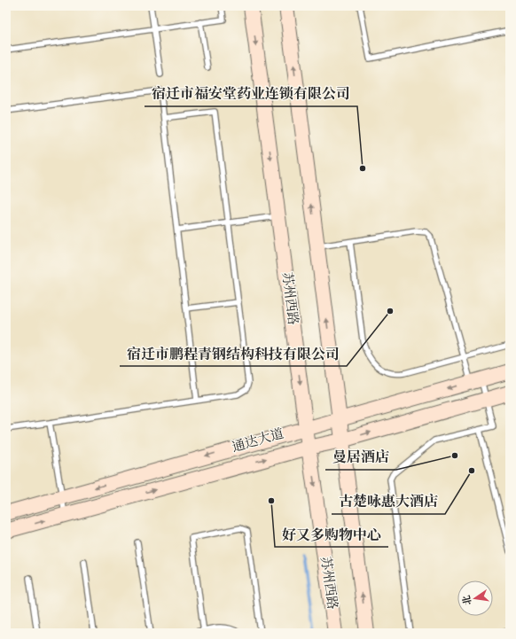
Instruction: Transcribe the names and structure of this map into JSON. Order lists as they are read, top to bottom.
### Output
{
  "streets": {
    "main road": ["苏州西路", "通达大道"]
  },
  "crossings": [
    ["苏州西路", "通达大道"]
  ],
  "places": [
    "宿迁市福安堂药业连锁有限公司",
    "宿迁市鹏程青钢结构科技有限公司",
    "曼居酒店",
    "古楚咏惠大酒店",
    "好又多购物中心"
  ],
  "north": "left"
}
